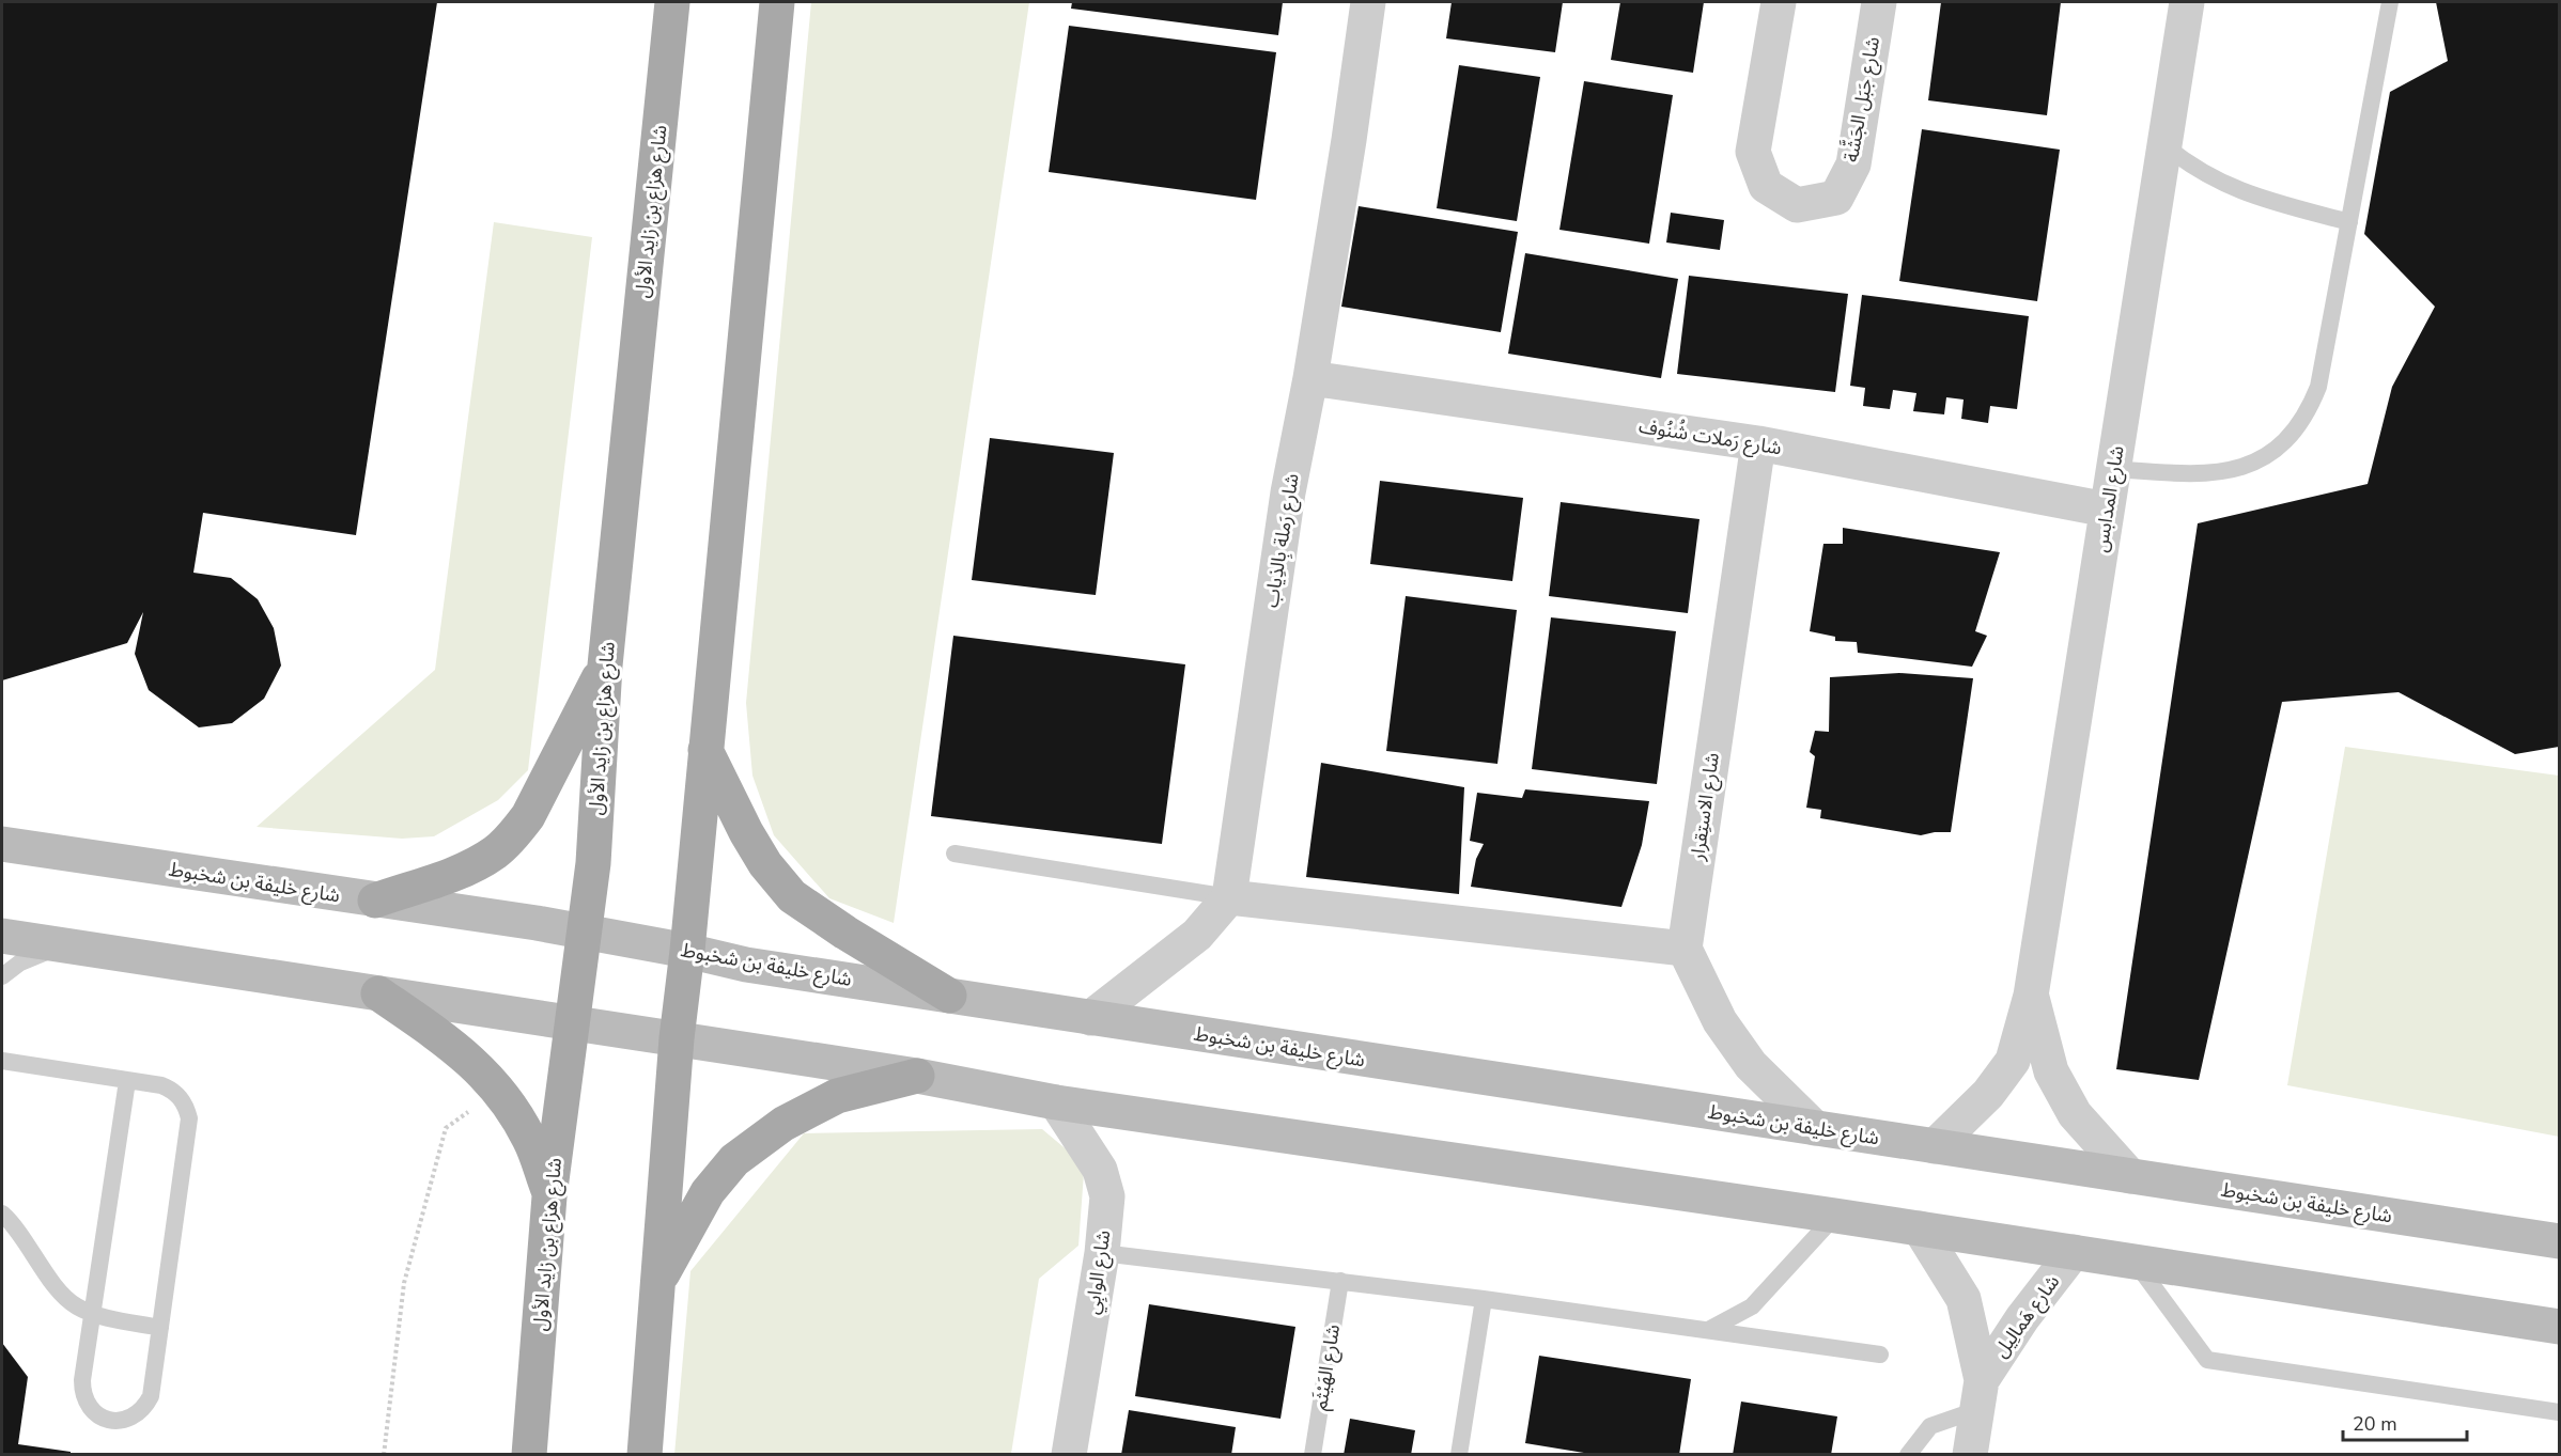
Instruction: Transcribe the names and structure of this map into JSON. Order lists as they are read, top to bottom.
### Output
{
  "streets": {
    "main road": ["شارع هزاع بن زايد الأول", "شارع خليفة بن شخبوط"],
    "street": [
      "شارع جَبَل الجَشَّة",
      "شارع رَملات شُنُوف",
      "شارع المدابس",
      "شارع رَملة بِالذِياب",
      "شارع الاستِقرار",
      "شارع الوابِي",
      "شارع هَمالِيل"
    ],
    "lane": ["شارع الهَيْثَم"]
  },
  "crossings": [
    ["شارع هزاع بن زايد الأول", "شارع خليفة بن شخبوط"],
    ["شارع رَملات شُنُوف", "شارع المدابس"],
    ["شارع رَملات شُنُوف", "شارع رَملة بِالذِياب"],
    ["شارع رَملات شُنُوف", "شارع الاستِقرار"],
    ["شارع المدابس", "شارع خليفة بن شخبوط"]
  ],
  "scale_bar": "20 m"
}
